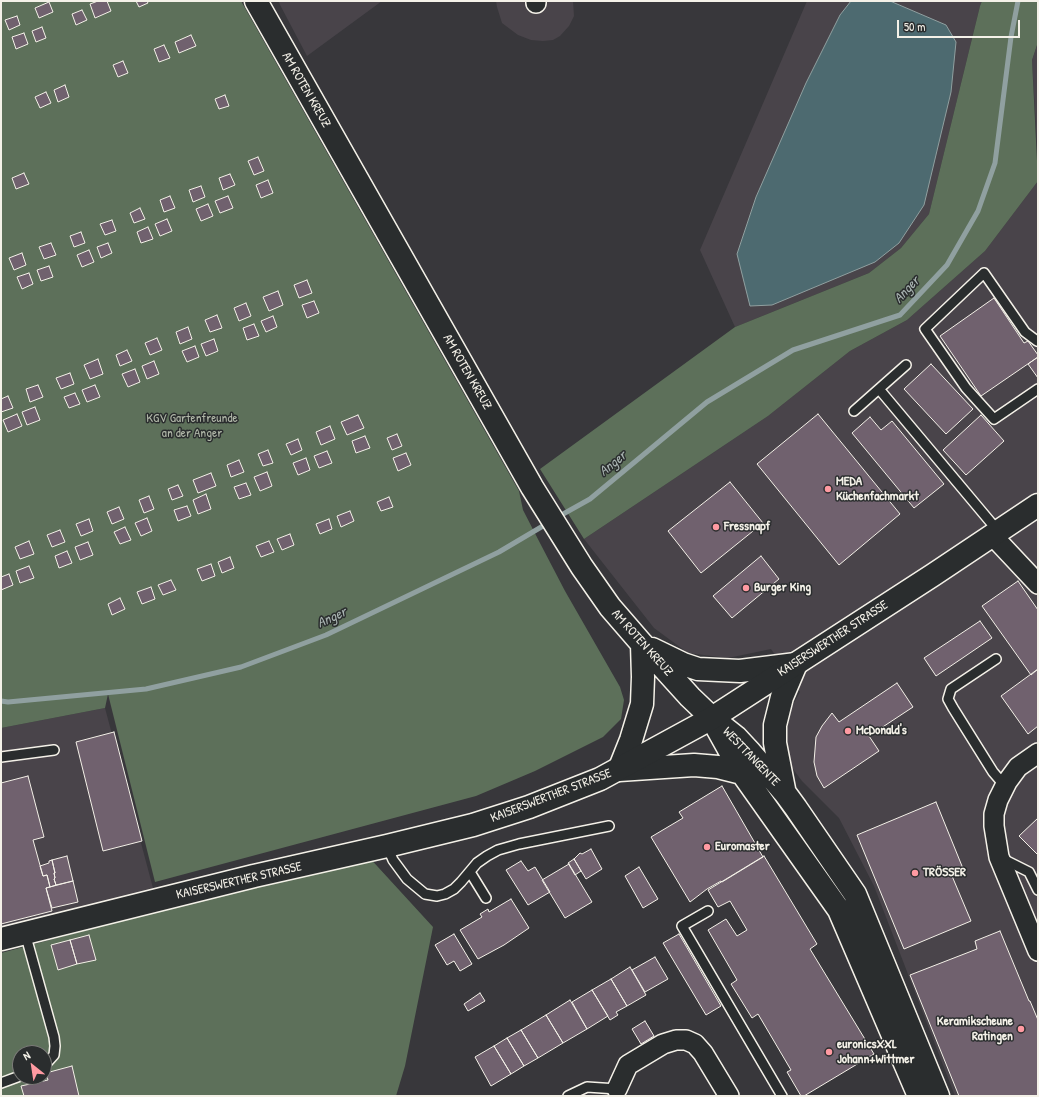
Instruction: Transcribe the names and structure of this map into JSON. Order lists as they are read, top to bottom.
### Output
{
  "streets": {
    "street": ["AM ROTEN KREUZ", "KAISERSWERTHER STRASSE", "WESTTANGENTE"]
  },
  "crossings": [
    ["AM ROTEN KREUZ", "KAISERSWERTHER STRASSE"],
    ["AM ROTEN KREUZ", "WESTTANGENTE"],
    ["KAISERSWERTHER STRASSE", "WESTTANGENTE"]
  ],
  "water": ["Anger"],
  "parks": ["KGV Gartenfreunde an der Anger"],
  "places": [
    "MEDA Küchenfachmarkt",
    "Fressnapf",
    "Burger King",
    "McDonald's",
    "Euromaster",
    "TRÖSSER",
    "Keramikscheune Ratingen",
    "euronicsXXL Johann+Wittmer"
  ],
  "scale_bar": "50 m",
  "north": "top left"
}
